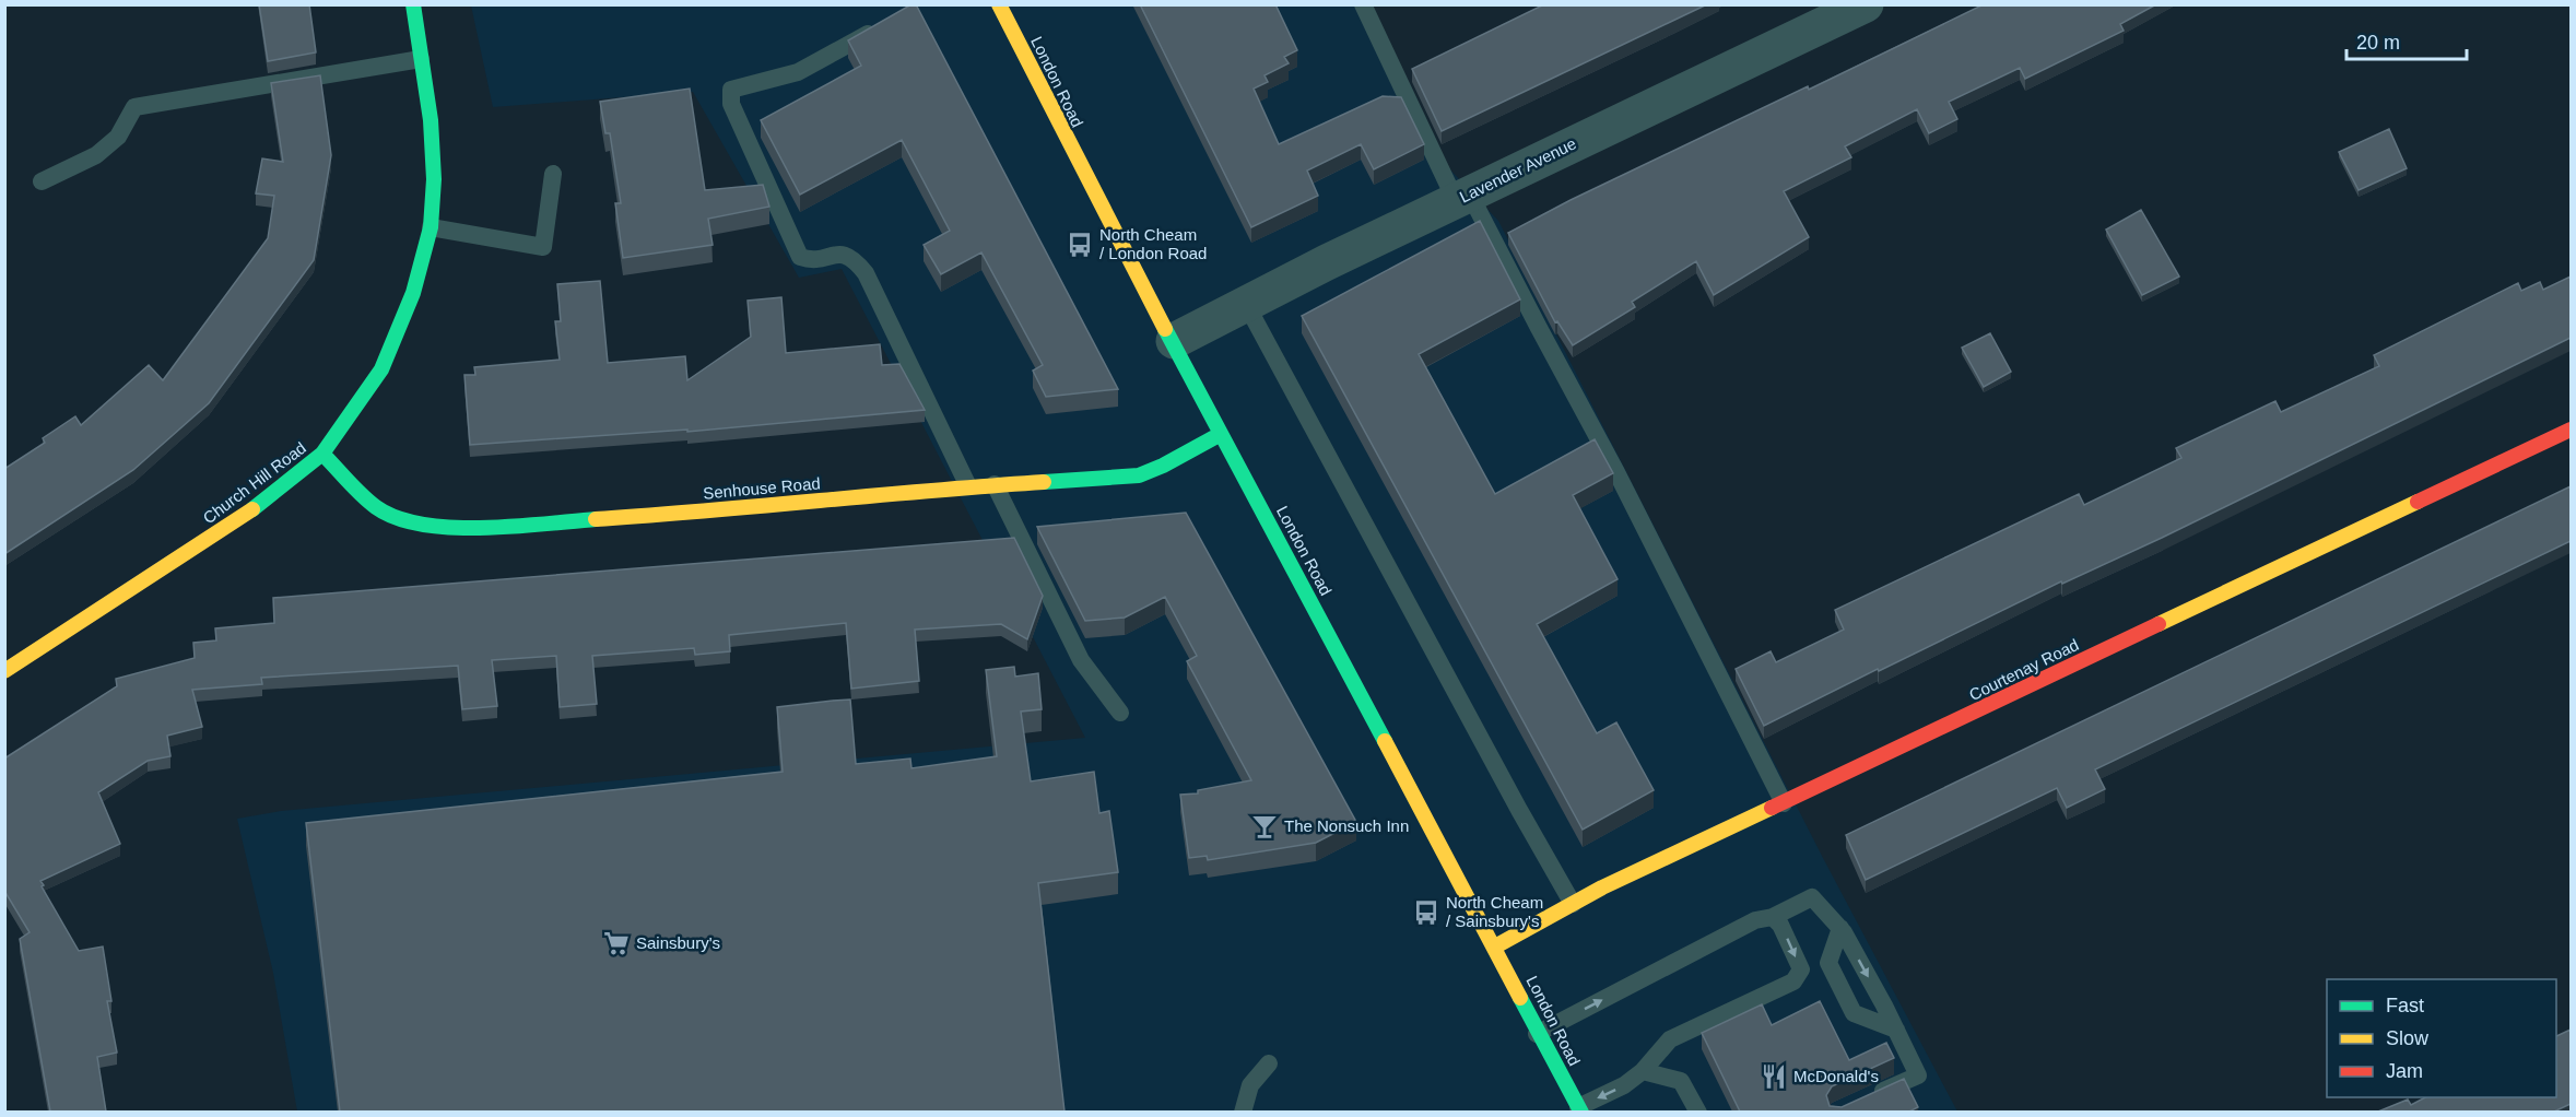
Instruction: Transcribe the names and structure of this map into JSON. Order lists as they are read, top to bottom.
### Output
{
  "streets": {
    "main road": [
      "London Road",
      "Church Hill Road",
      "Senhouse Road",
      "Courtenay Road"
    ],
    "street": ["Lavender Avenue"]
  },
  "crossings": [
    ["London Road", "Lavender Avenue"],
    ["London Road", "Senhouse Road"],
    ["London Road", "Courtenay Road"],
    ["Church Hill Road", "Senhouse Road"]
  ],
  "places": {
    "bus stop": ["North Cheam / London Road", "North Cheam / Sainsbury's"],
    "bar": ["The Nonsuch Inn"],
    "supermarket": ["Sainsbury's"],
    "restaurant": ["McDonald's"]
  },
  "legend": ["Fast", "Slow", "Jam"],
  "scale_bar": "20 m"
}
